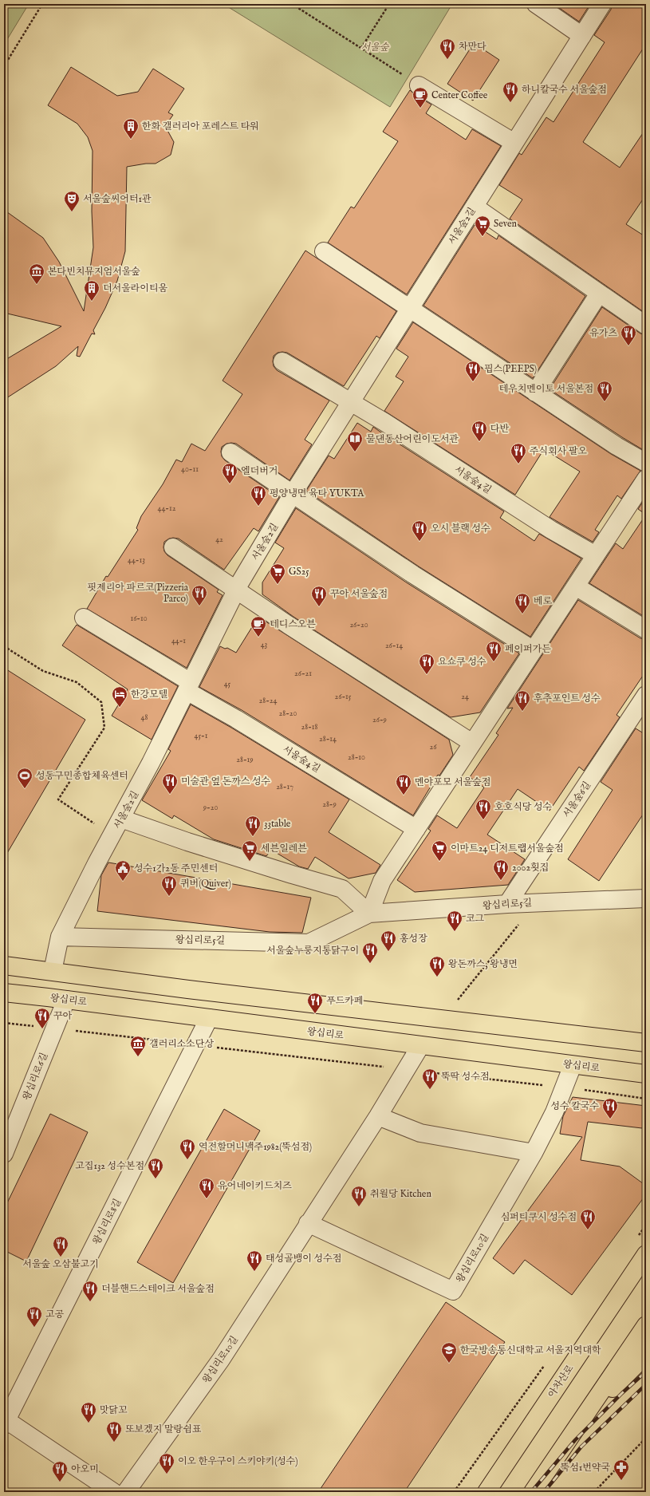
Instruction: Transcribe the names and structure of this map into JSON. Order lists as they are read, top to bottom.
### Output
{
  "streets": {
    "main road": ["왕십리로", "아차산로"],
    "street": [
      "서울숲2길",
      "서울숲4길",
      "서울숲6길",
      "왕십리로5길",
      "왕십리로6길",
      "왕십리로8길",
      "왕십리로10길"
    ]
  },
  "crossings": [
    ["서울숲2길", "서울숲4길"],
    ["서울숲2길", "왕십리로5길"],
    ["서울숲6길", "왕십리로5길"],
    ["왕십리로", "왕십리로6길"],
    ["왕십리로", "왕십리로8길"],
    ["왕십리로", "왕십리로10길"]
  ],
  "parks": ["서울숲"],
  "places": {
    "restaurant": [
      "차만다",
      "하니칼국수 서울숲점",
      "유가츠",
      "핍스(PEEPS)",
      "테우치멘이토 서울본점",
      "다반",
      "주식회사 팔오",
      "엘더버거",
      "평양냉면 육타 YUKTA",
      "오시 블랙 성수",
      "핏제리아 파르코(Pizzeria Parco)",
      "꾸아 서울숲점",
      "베로",
      "페이퍼가든",
      "요쇼쿠 성수",
      "후추포인트 성수",
      "미술관 옆 돈까스 성수",
      "멘야포모 서울숲점",
      "호호식당 성수",
      "33table",
      "2002횟집",
      "퀴버(Quiver)",
      "코그",
      "홍성장",
      "서울숲누룽지통닭구이",
      "왕돈까스, 왕냉면",
      "푸드카페",
      "꾸아",
      "뚝딱 성수점",
      "성수 칼국수",
      "역전할머니맥주1982(뚝섬점)",
      "고집132 성수본점",
      "유어네이키드치즈",
      "취월당 Kitchen",
      "심퍼티쿠시 성수점",
      "서울숲 오삼불고기",
      "태성골뱅이 성수점",
      "더블핸드스테이크 서울숲점",
      "고공",
      "맛닭꼬",
      "또보겠지 말랑쉼표",
      "이오 한우구이 스키야키(성수)",
      "아오미"
    ],
    "cafe": ["Center Coffee", "테디스오븐"],
    "building": ["한화 갤러리아 포레스트 타워", "더서울라이티움"],
    "theatre": ["서울숲씨어터1관"],
    "supermarket": [
      "Seven",
      "GS25",
      "세븐일레븐",
      "이마트24 디저트랩서울숲점"
    ],
    "museum": ["본다빈치뮤지엄서울숲", "갤러리소소단상"],
    "library": ["물댄동산어린이도서관"],
    "hotel": ["한강모텔"],
    "sports": ["성동구민종합체육센터"],
    "public building": ["성수1가2동 주민센터"],
    "school or university": ["한국방송통신대학교 서울지역대학"],
    "pharmacy": ["뚝섬1번약국"]
  },
  "house_numbers": [
    "40-11",
    "44-12",
    "42",
    "44-13",
    "16-10",
    "26-20",
    "44-1",
    "43",
    "26-14",
    "26-21",
    "45",
    "26-15",
    "24",
    "28-24",
    "28-20",
    "48",
    "26-9",
    "28-18",
    "45-1",
    "28-14",
    "26",
    "28-10",
    "28-19",
    "28-17",
    "28-9",
    "9-20"
  ]
}
